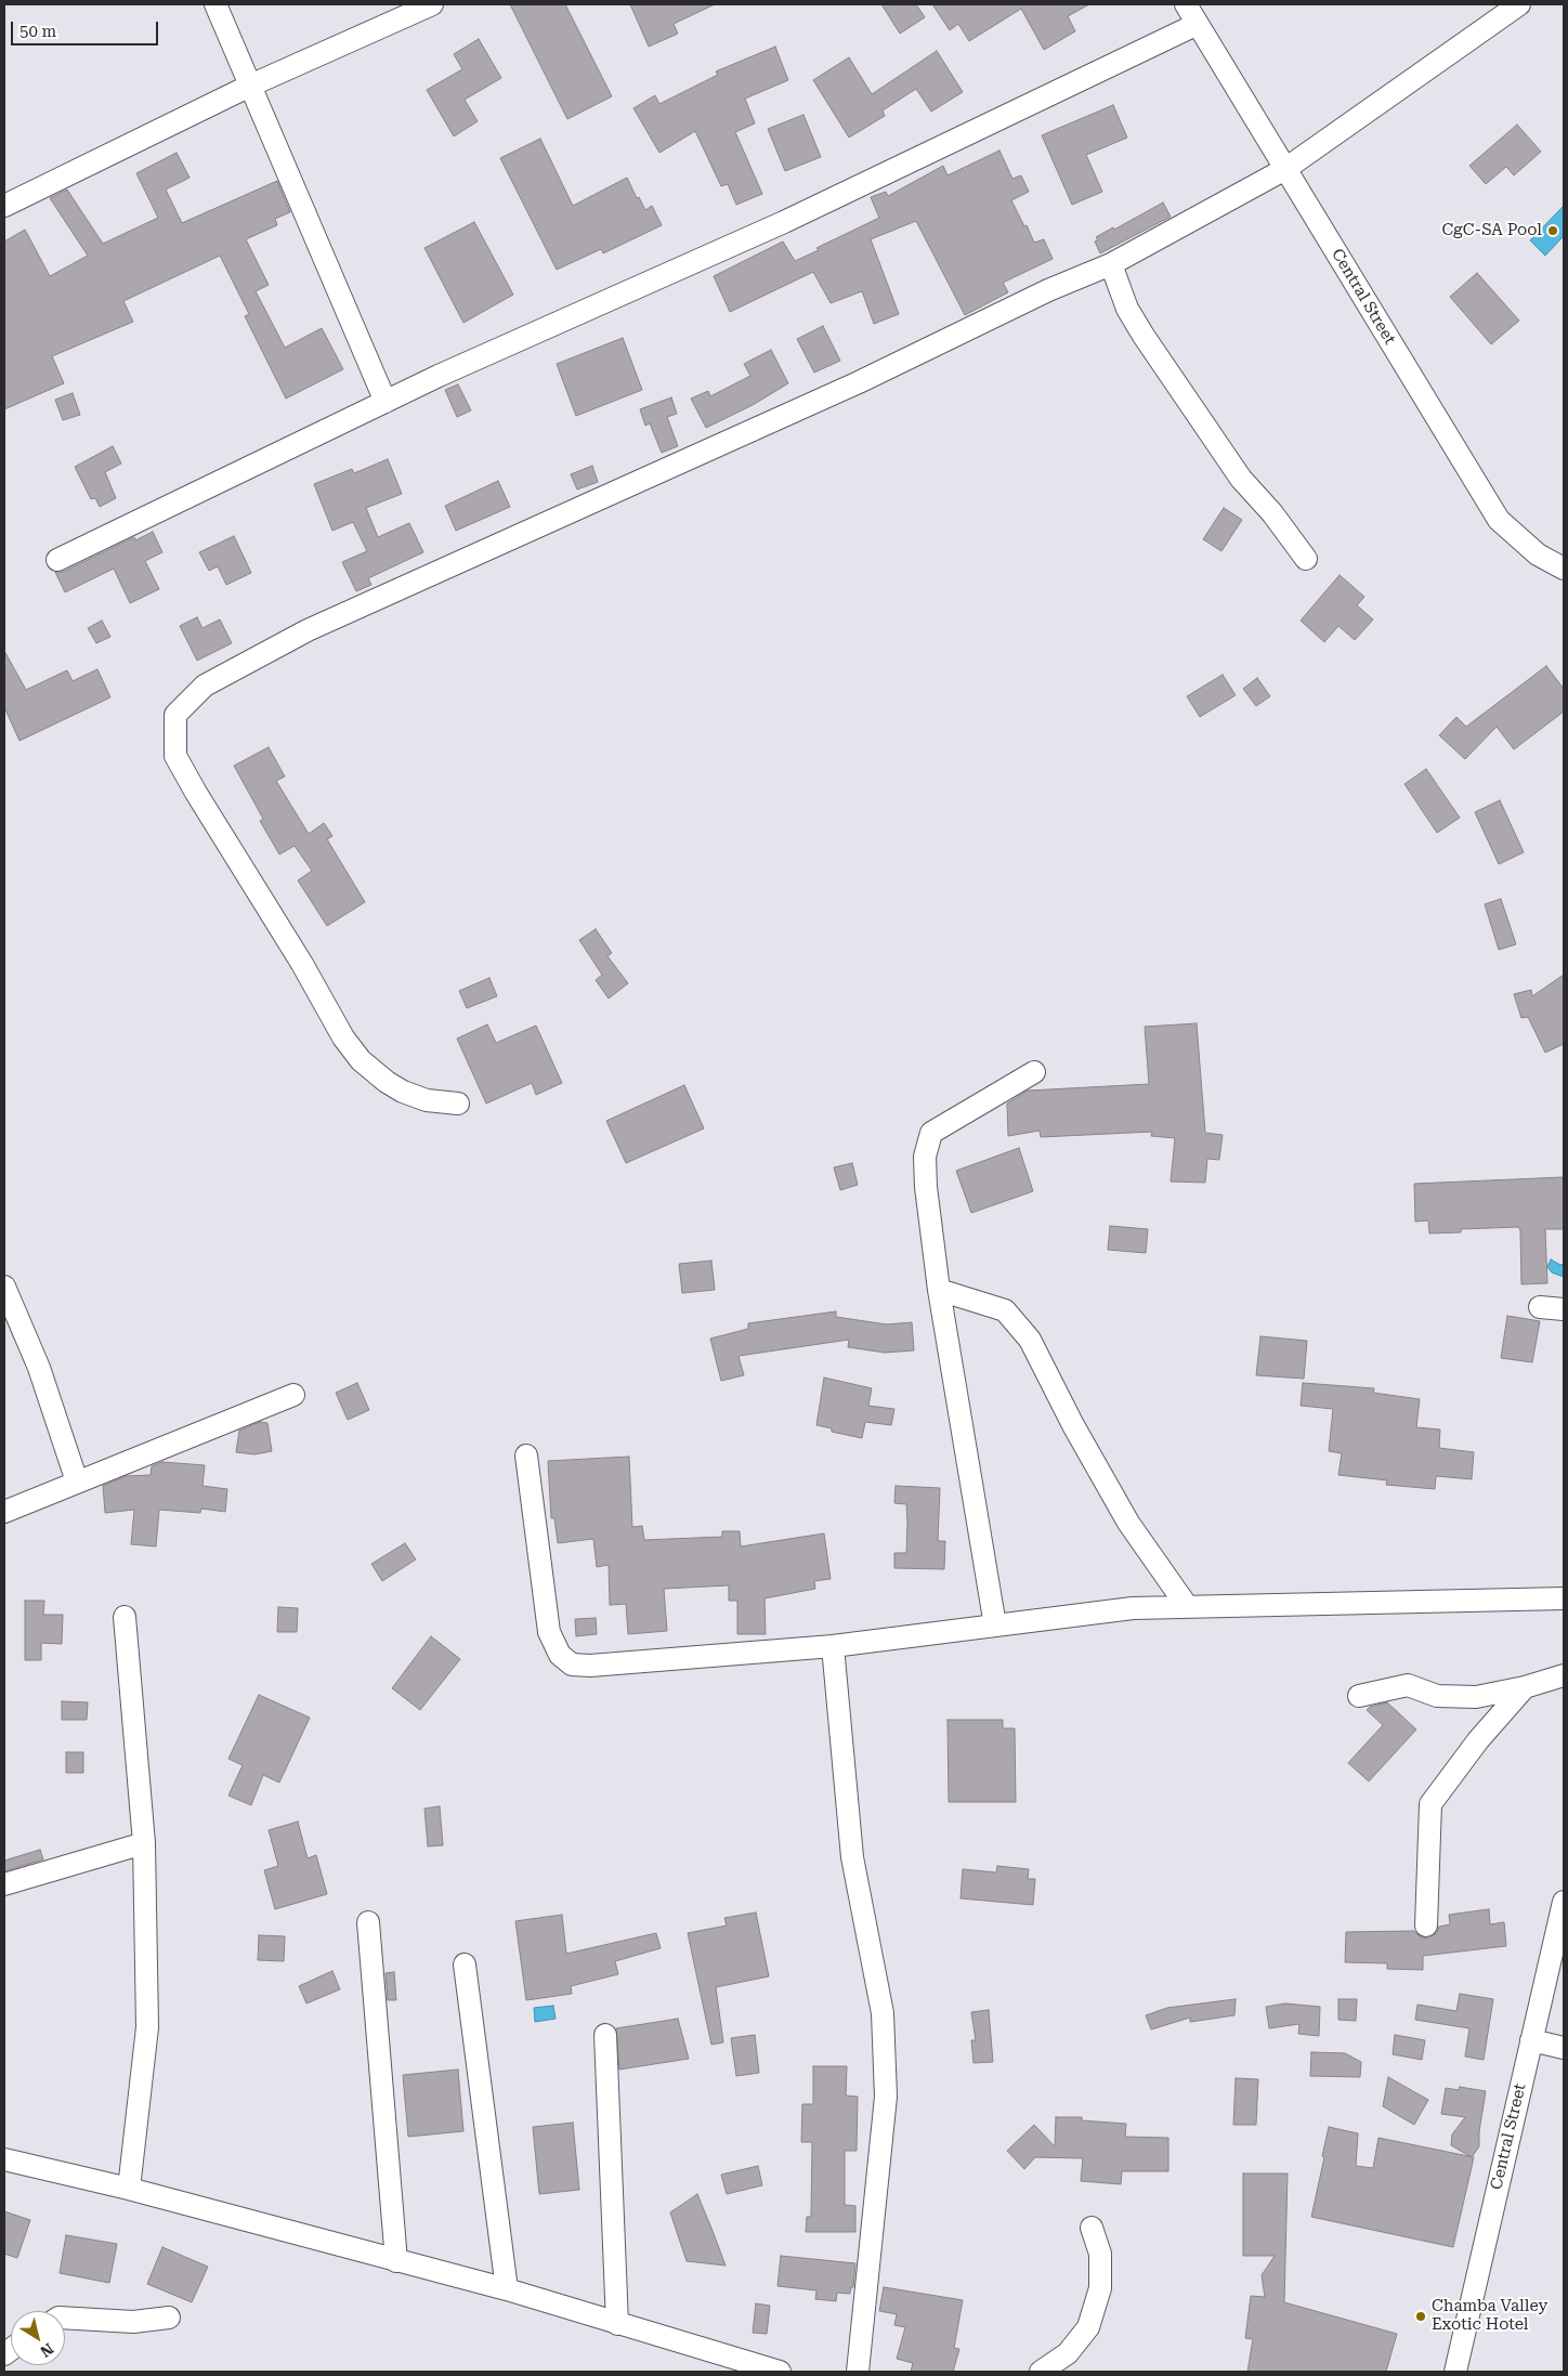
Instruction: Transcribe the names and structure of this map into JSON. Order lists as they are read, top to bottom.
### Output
{
  "streets": {
    "street": ["Central Street"]
  },
  "places": ["CgC-SA Pool", "Chamba Valley Exotic Hotel"],
  "scale_bar": "50 m",
  "north": "bottom right"
}
